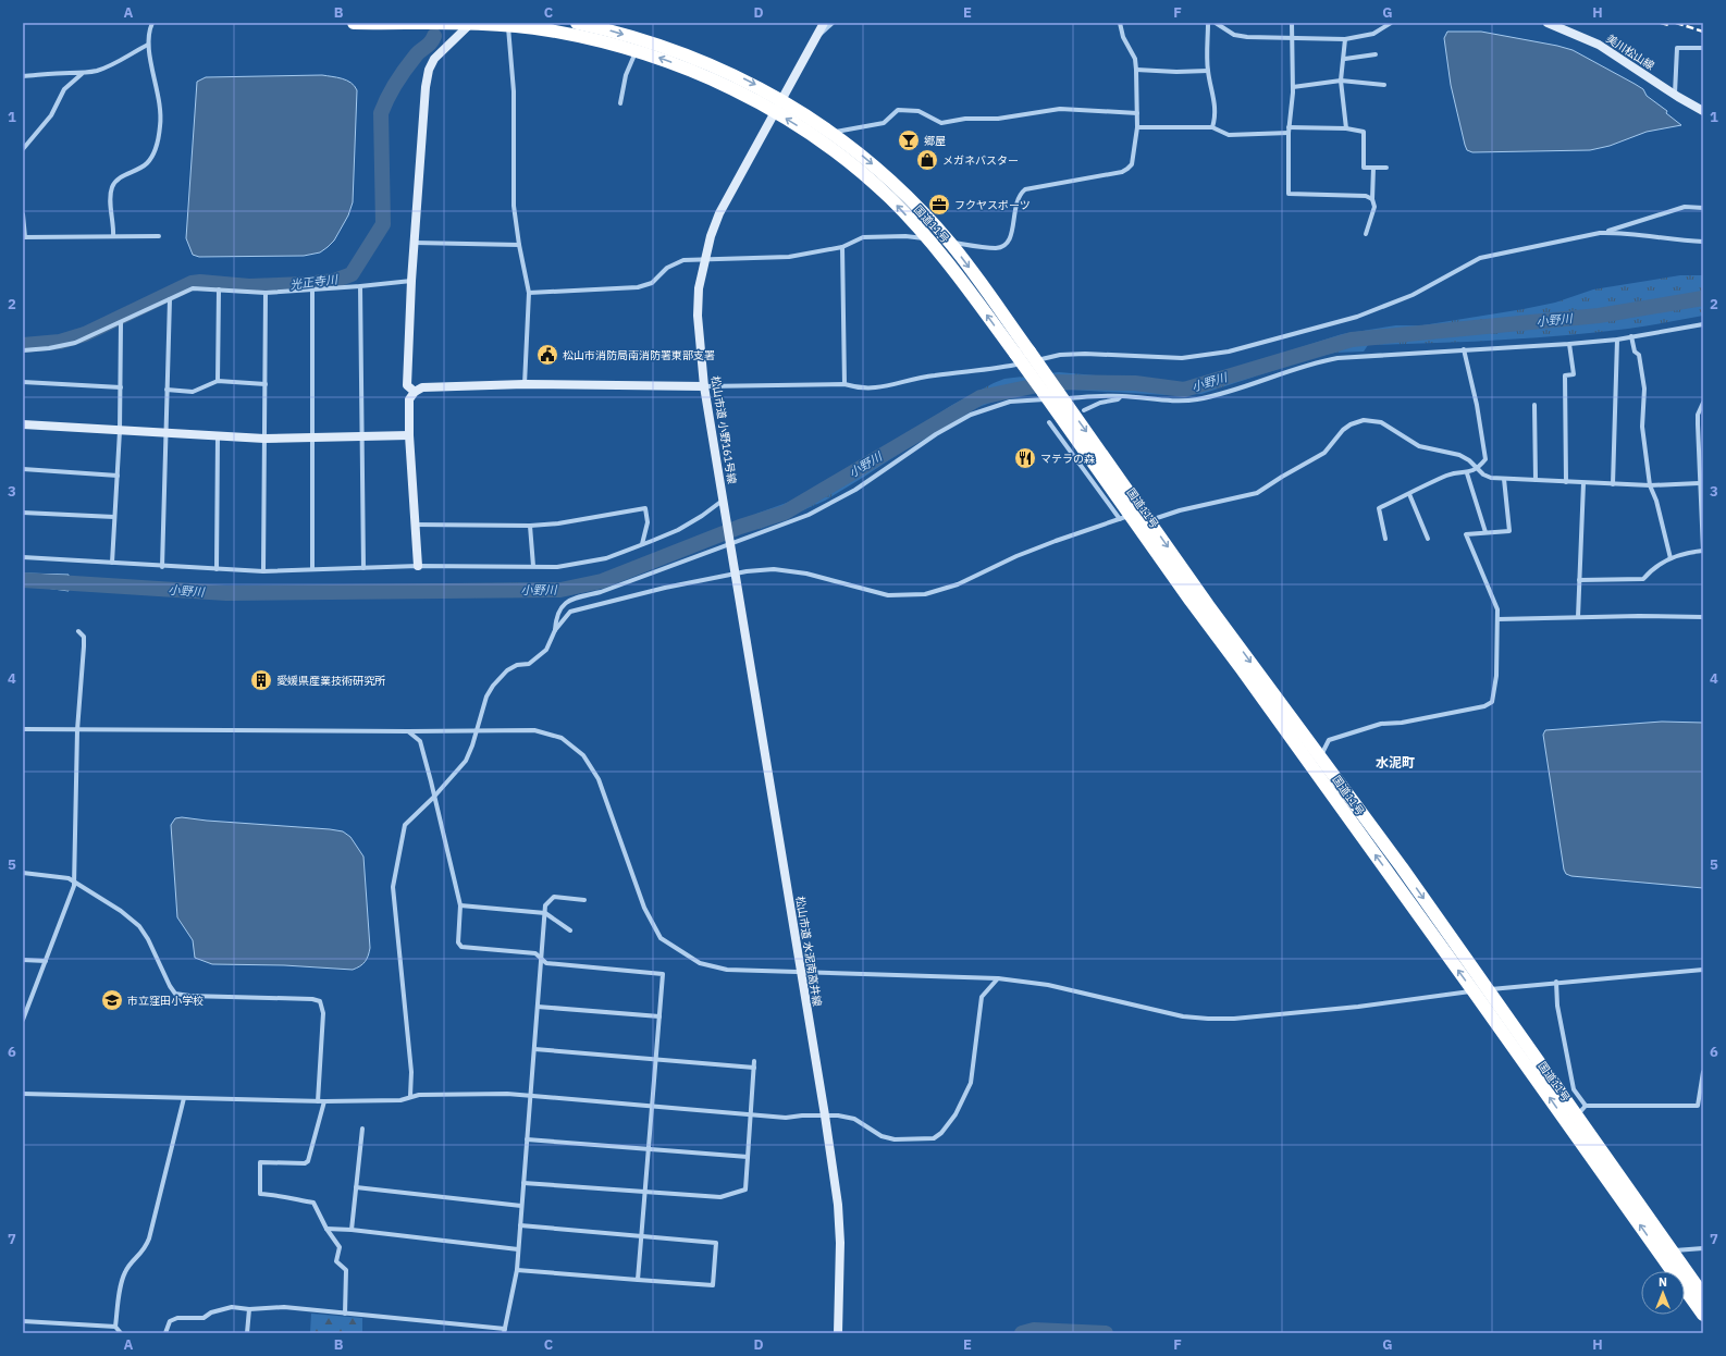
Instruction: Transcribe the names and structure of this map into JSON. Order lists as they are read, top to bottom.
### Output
{
  "streets": {
    "highway": ["国道11号"],
    "street": ["美川松山線", "松山市道 小野161号線", "松山市道 水泥南高井線"]
  },
  "crossings": [
    ["国道11号", "松山市道 小野161号線"],
    ["松山市道 小野161号線", "松山市道 水泥南高井線"]
  ],
  "districts": ["水泥町"],
  "water": ["光正寺川", "小野川"],
  "places": {
    "bar": ["郷屋"],
    "shop": ["メガネバスター"],
    "office": ["フクヤスポーツ"],
    "public building": ["松山市消防局南消防署東部支署"],
    "restaurant": ["マテラの森"],
    "building": ["愛媛県産業技術研究所"],
    "school or university": ["市立窪田小学校"]
  },
  "north": "top",
  "grid": {
    "columns": [
      "A",
      "B",
      "C",
      "D",
      "E",
      "F",
      "G",
      "H"
    ],
    "rows": [
      "1",
      "2",
      "3",
      "4",
      "5",
      "6",
      "7"
    ]
  }
}
